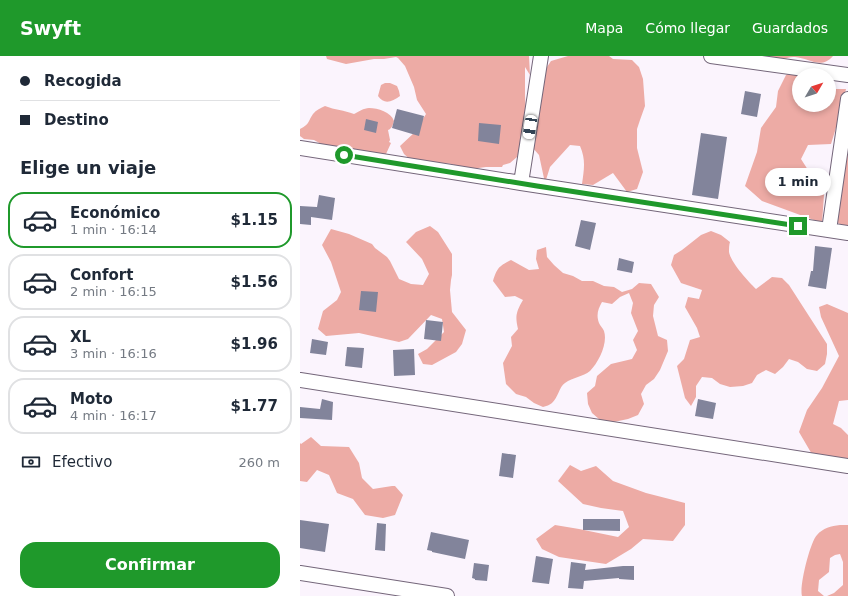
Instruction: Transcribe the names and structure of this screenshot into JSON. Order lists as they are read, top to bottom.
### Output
{
  "north": "top right",
  "page": {
    "header": "Swyft",
    "nav": ["Mapa", "Cómo llegar", "Guardados"],
    "banner": ["Recogida", "Destino"],
    "heading": "Elige un viaje",
    "bubble": "1 min",
    "list": [
      {
        "name": "Económico",
        "note": "1 min · 16:14",
        "value": "$1.15"
      },
      {
        "name": "Confort",
        "note": "2 min · 16:15",
        "value": "$1.56"
      },
      {
        "name": "XL",
        "note": "3 min · 16:16",
        "value": "$1.96"
      },
      {
        "name": "Moto",
        "note": "4 min · 16:17",
        "value": "$1.77"
      }
    ],
    "pay": ["Efectivo", "260 m"],
    "buttons": "Confirmar"
  }
}
